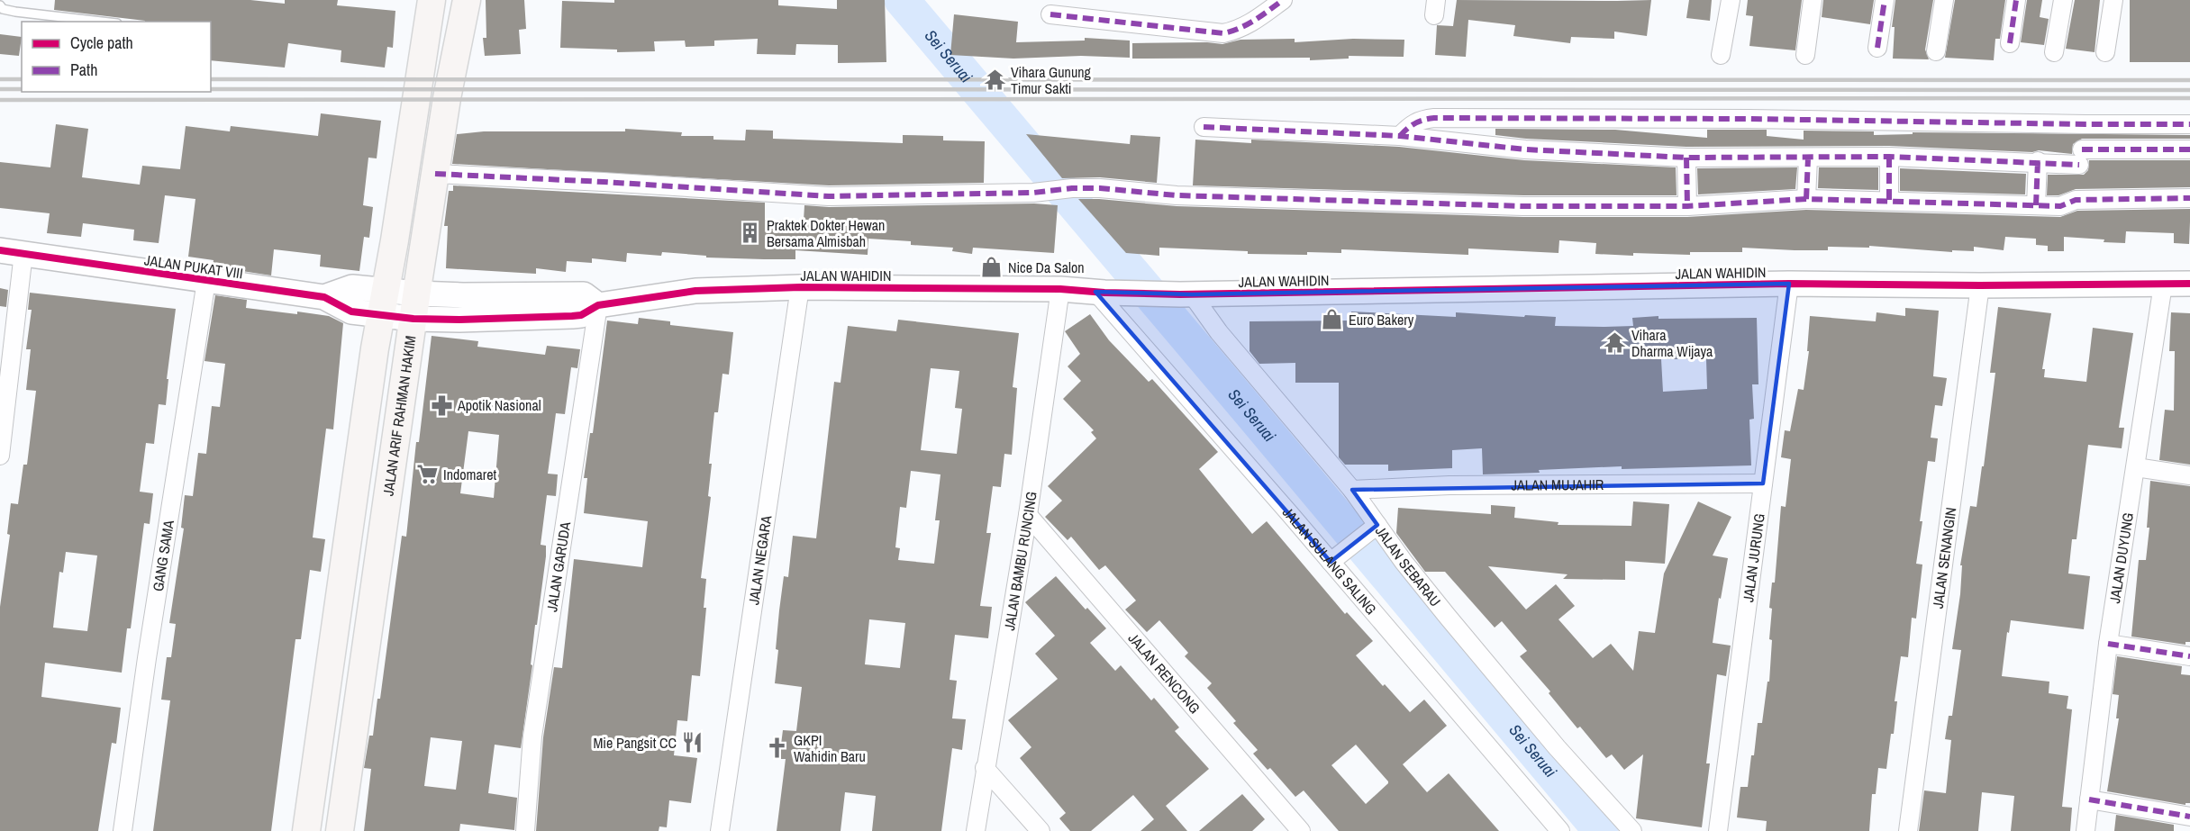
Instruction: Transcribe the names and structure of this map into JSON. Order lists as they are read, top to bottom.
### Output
{
  "streets": {
    "main road": ["JALAN ARIF RAHMAN HAKIM"],
    "street": [
      "JALAN PUKAT VIII",
      "JALAN WAHIDIN",
      "JALAN MUJAHIR",
      "GANG SAMA",
      "JALAN JURUNG",
      "JALAN DUYUNG",
      "JALAN SENANGIN",
      "JALAN NEGARA",
      "JALAN BAMBU RUNCING",
      "JALAN SULANG SALING",
      "JALAN SEBARAU",
      "JALAN GARUDA",
      "JALAN RENCONG"
    ]
  },
  "crossings": [
    ["JALAN PUKAT VIII", "GANG SAMA"],
    ["JALAN WAHIDIN", "JALAN JURUNG"],
    ["JALAN WAHIDIN", "JALAN DUYUNG"],
    ["JALAN WAHIDIN", "JALAN SENANGIN"],
    ["JALAN WAHIDIN", "JALAN NEGARA"],
    ["JALAN WAHIDIN", "JALAN BAMBU RUNCING"],
    ["JALAN WAHIDIN", "JALAN SULANG SALING"],
    ["JALAN WAHIDIN", "JALAN SEBARAU"],
    ["JALAN WAHIDIN", "JALAN GARUDA"],
    ["JALAN MUJAHIR", "JALAN JURUNG"],
    ["JALAN MUJAHIR", "JALAN SEBARAU"],
    ["JALAN BAMBU RUNCING", "JALAN RENCONG"]
  ],
  "water": ["Sei Seruai"],
  "places": {
    "temple": ["Vihara Gunung Timur Sakti", "Vihara Dharma Wijaya"],
    "building": ["Praktek Dokter Hewan Bersama Almisbah"],
    "shop": ["Nice Da Salon", "Euro Bakery"],
    "pharmacy": ["Apotik Nasional"],
    "supermarket": ["Indomaret"],
    "restaurant": ["Mie Pangsit CC"],
    "church": ["GKPI Wahidin Baru"]
  },
  "legend": ["Cycle path", "Path"]
}
